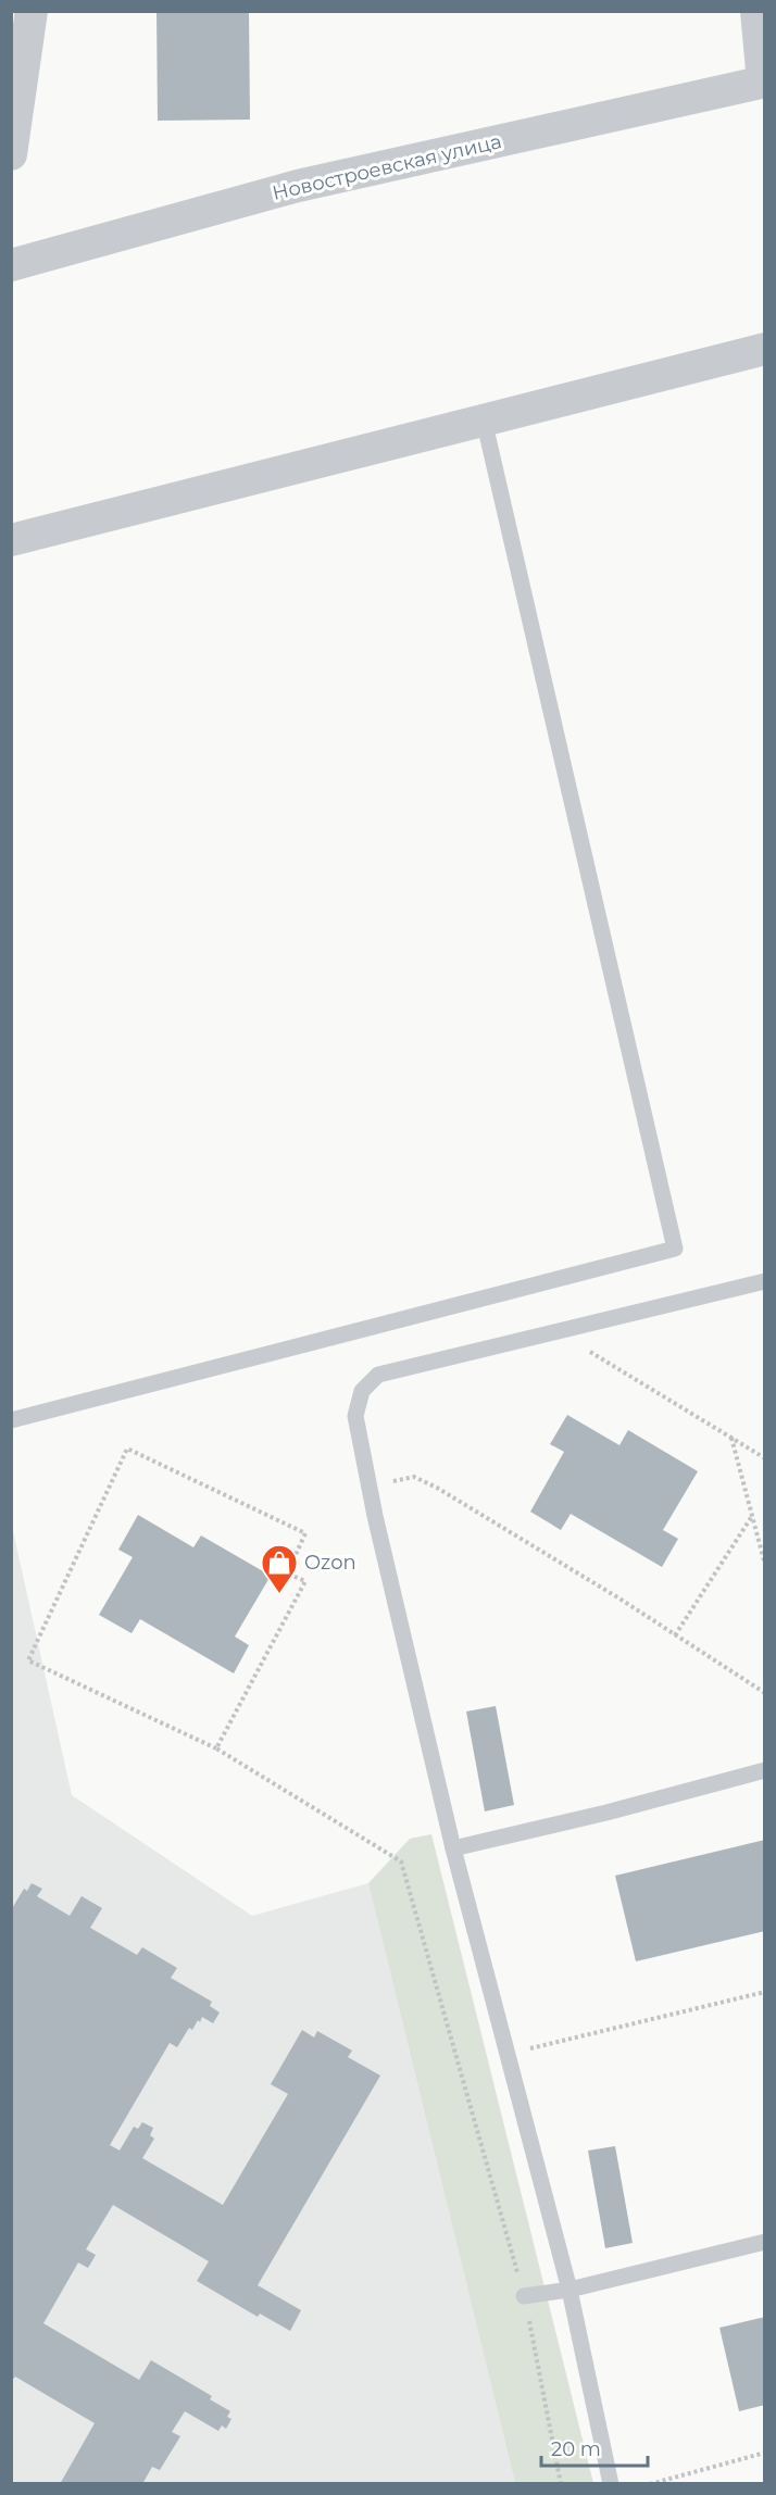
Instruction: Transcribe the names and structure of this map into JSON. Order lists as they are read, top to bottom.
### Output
{
  "streets": {
    "street": ["Новостроевская улица"]
  },
  "places": {
    "shop": ["Ozon"]
  },
  "scale_bar": "20 m"
}
